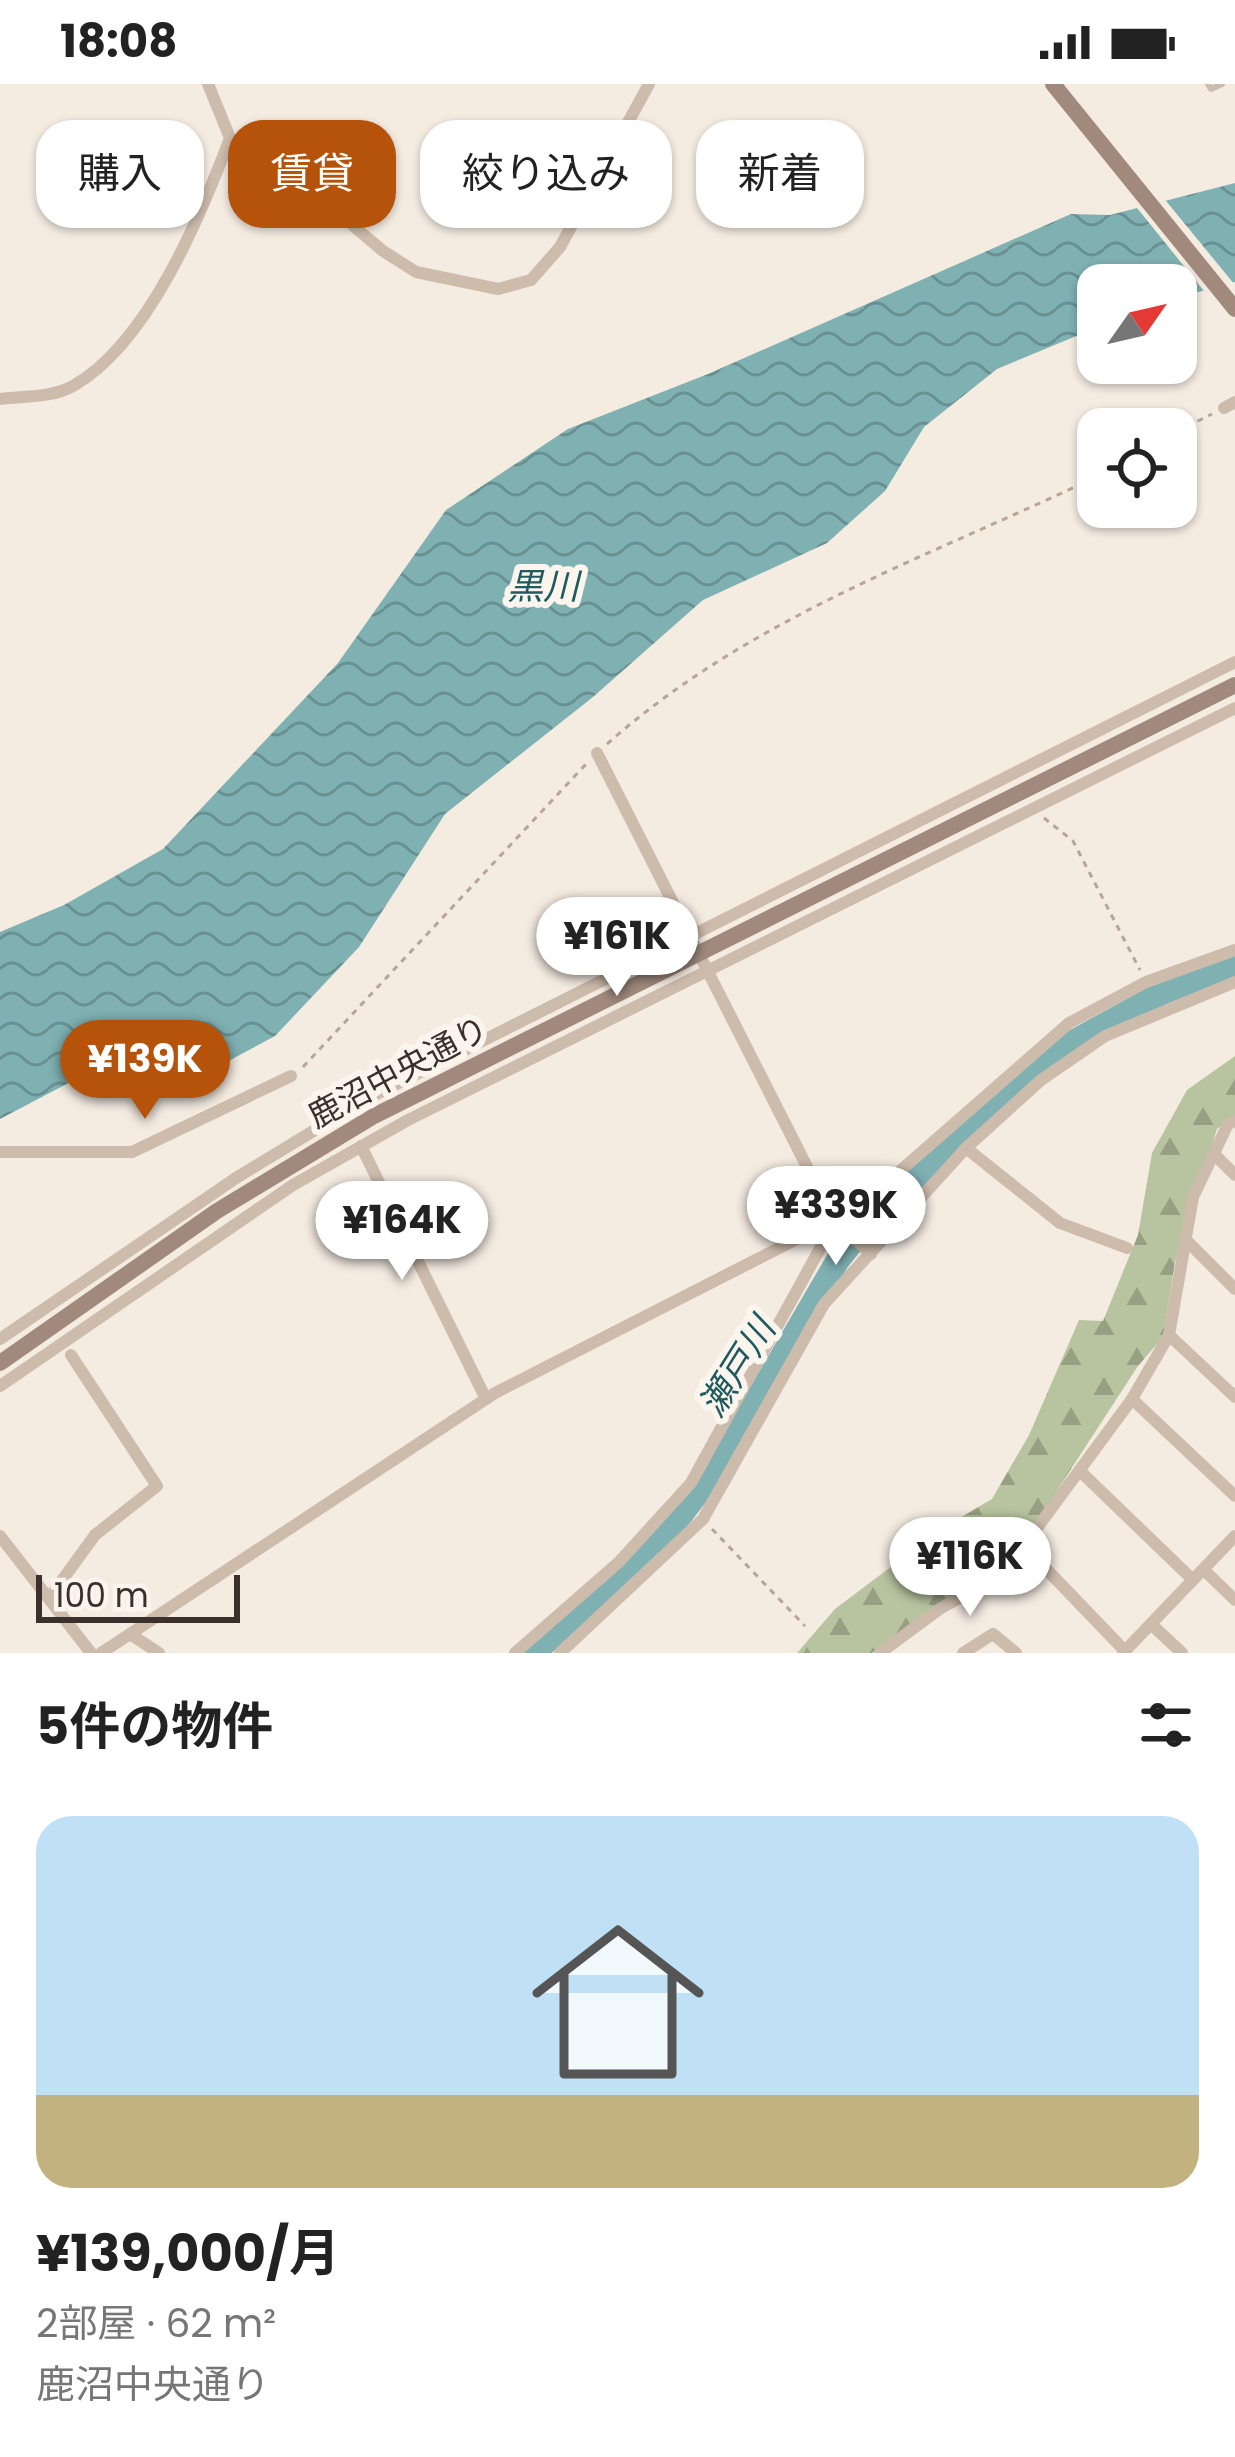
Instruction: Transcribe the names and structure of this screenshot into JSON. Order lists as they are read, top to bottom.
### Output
{
  "streets": {
    "street": ["鹿沼中央通り"]
  },
  "water": ["黒川", "瀬戸川"],
  "scale_bar": "100 m",
  "north": "top right",
  "page": {
    "status": "18:08",
    "chip": [
      "購入",
      "賃貸",
      "絞り込み",
      "新着"
    ],
    "price": [
      "¥161K",
      "¥139K",
      "¥339K",
      "¥164K",
      "¥116K"
    ],
    "scale": "100 m",
    "heading": "5件の物件",
    "list": [
      {
        "name": "¥139,000/月",
        "note": "2部屋 · 62 m² · 鹿沼中央通り"
      }
    ]
  }
}
